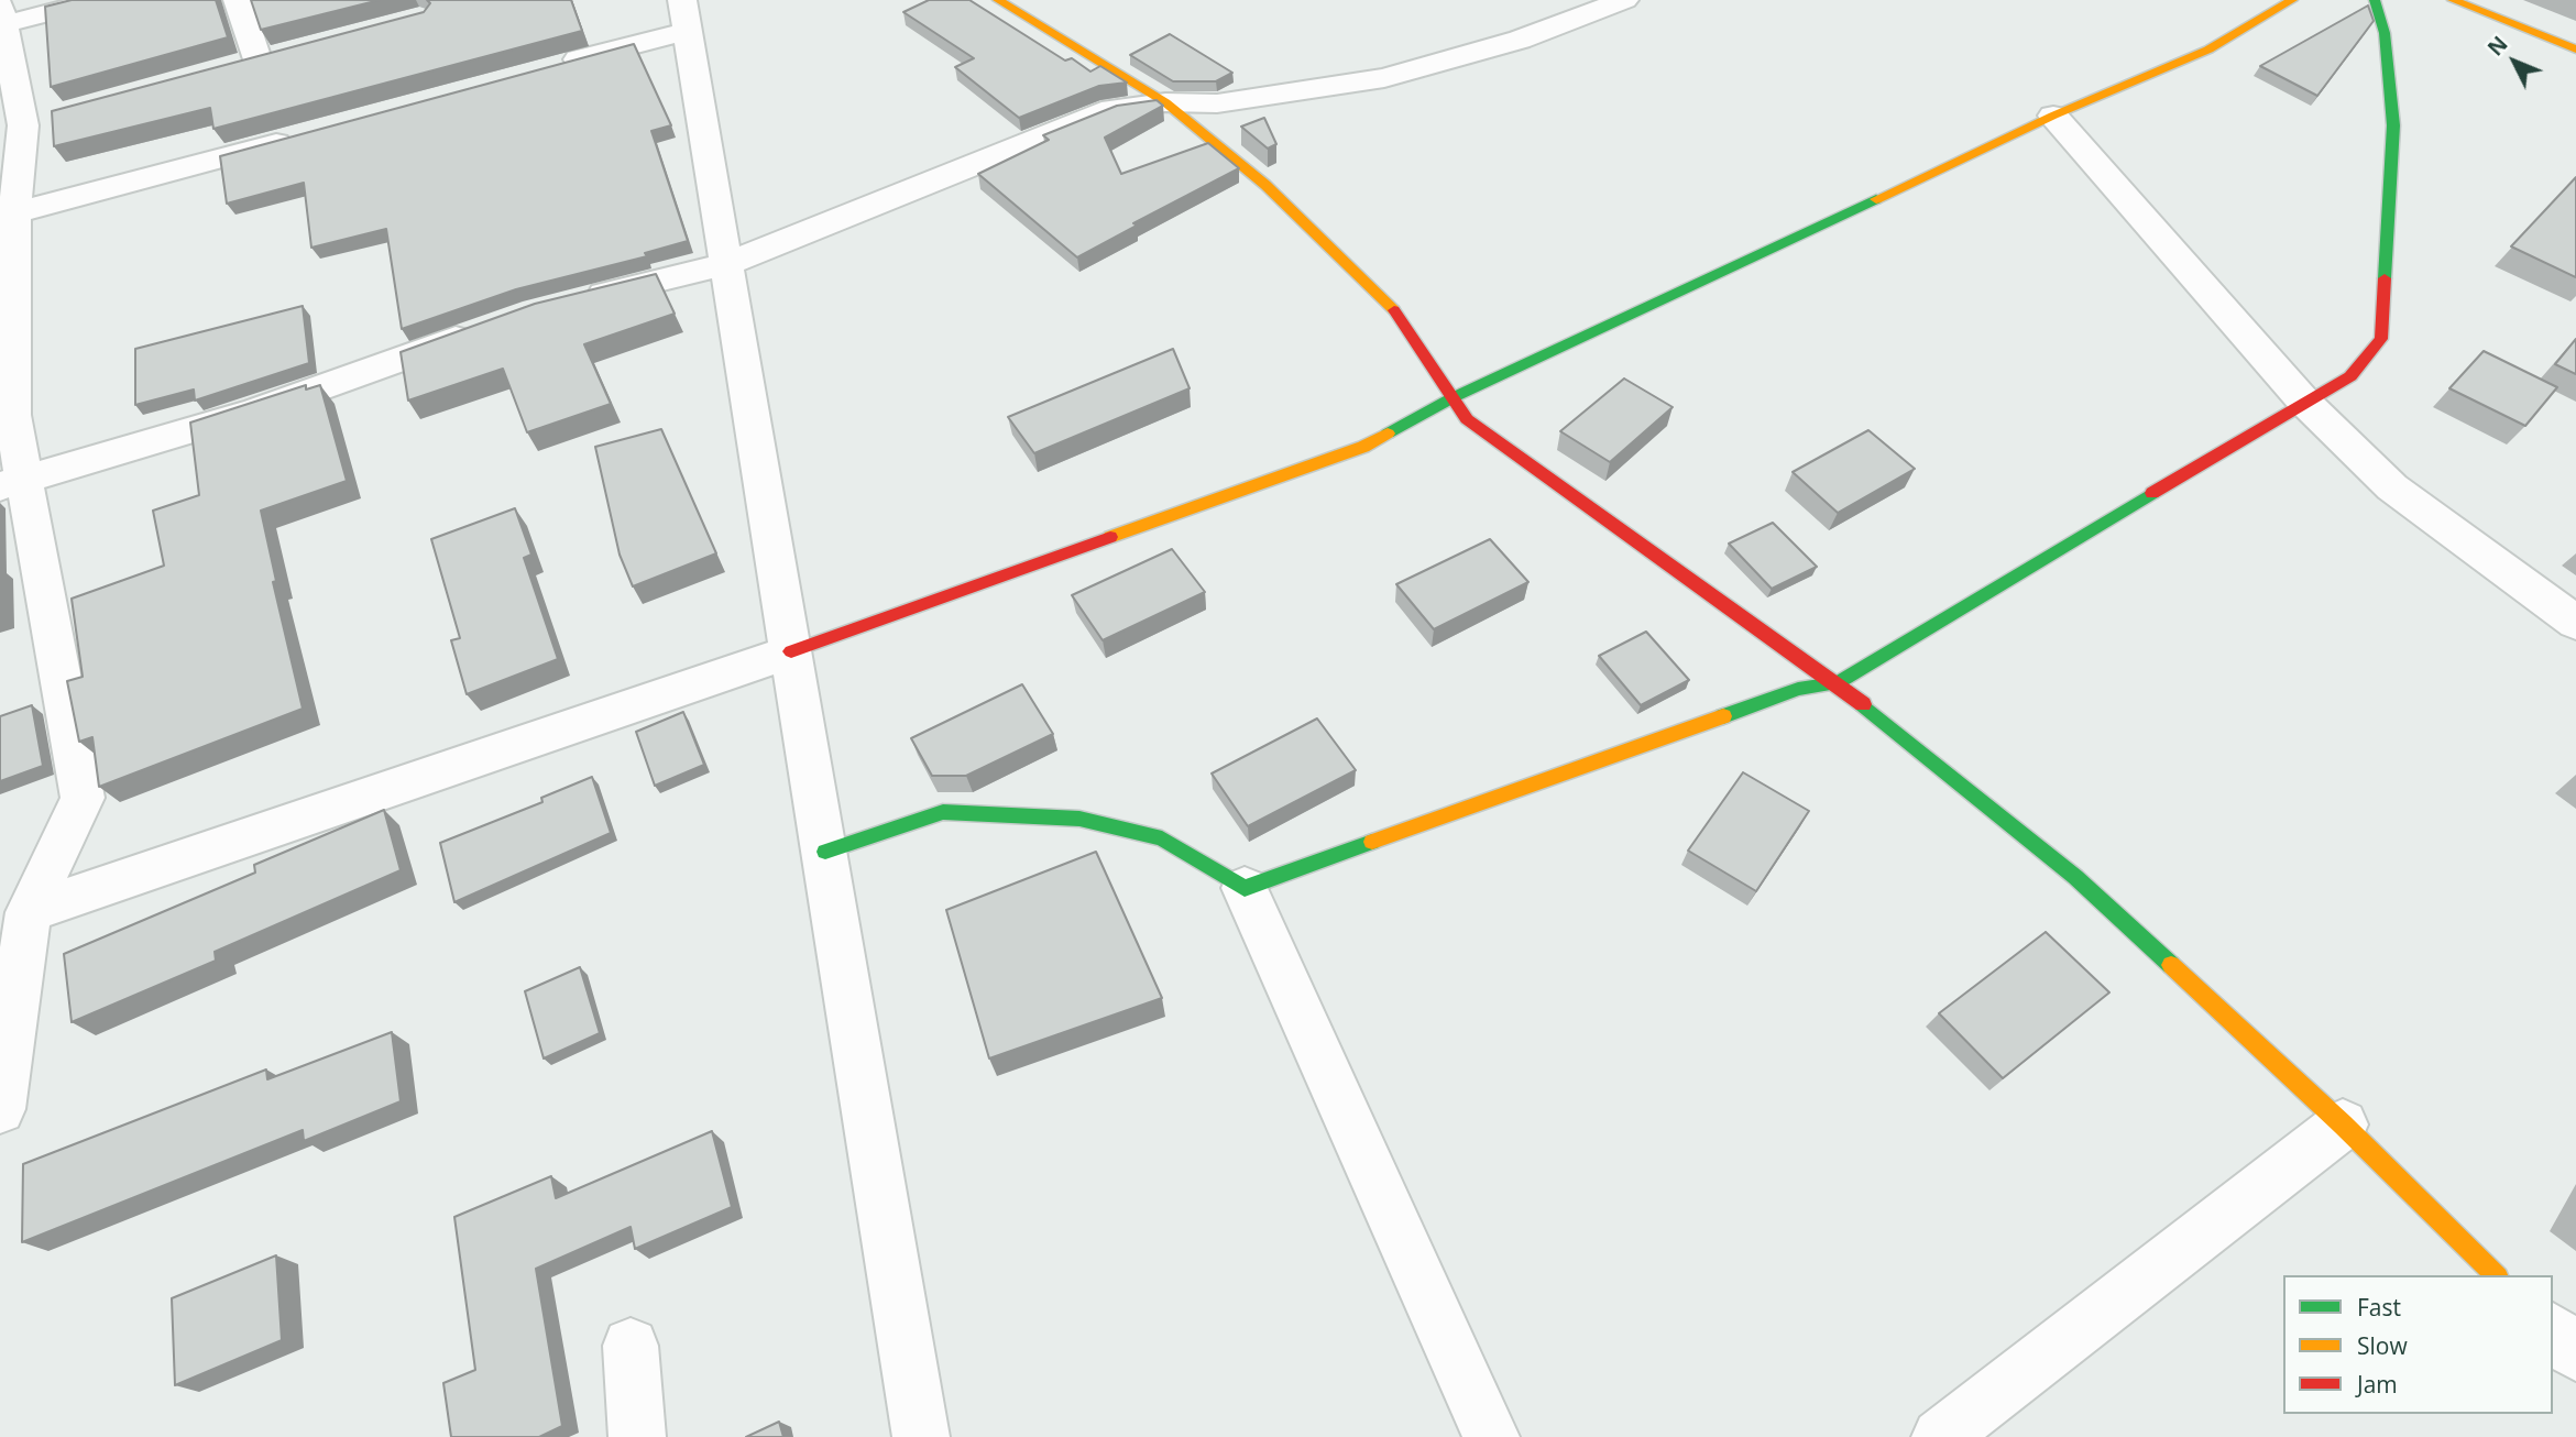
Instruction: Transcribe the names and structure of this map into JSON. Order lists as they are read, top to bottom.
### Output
{
  "legend": ["Fast", "Slow", "Jam"],
  "north": "top left"
}
